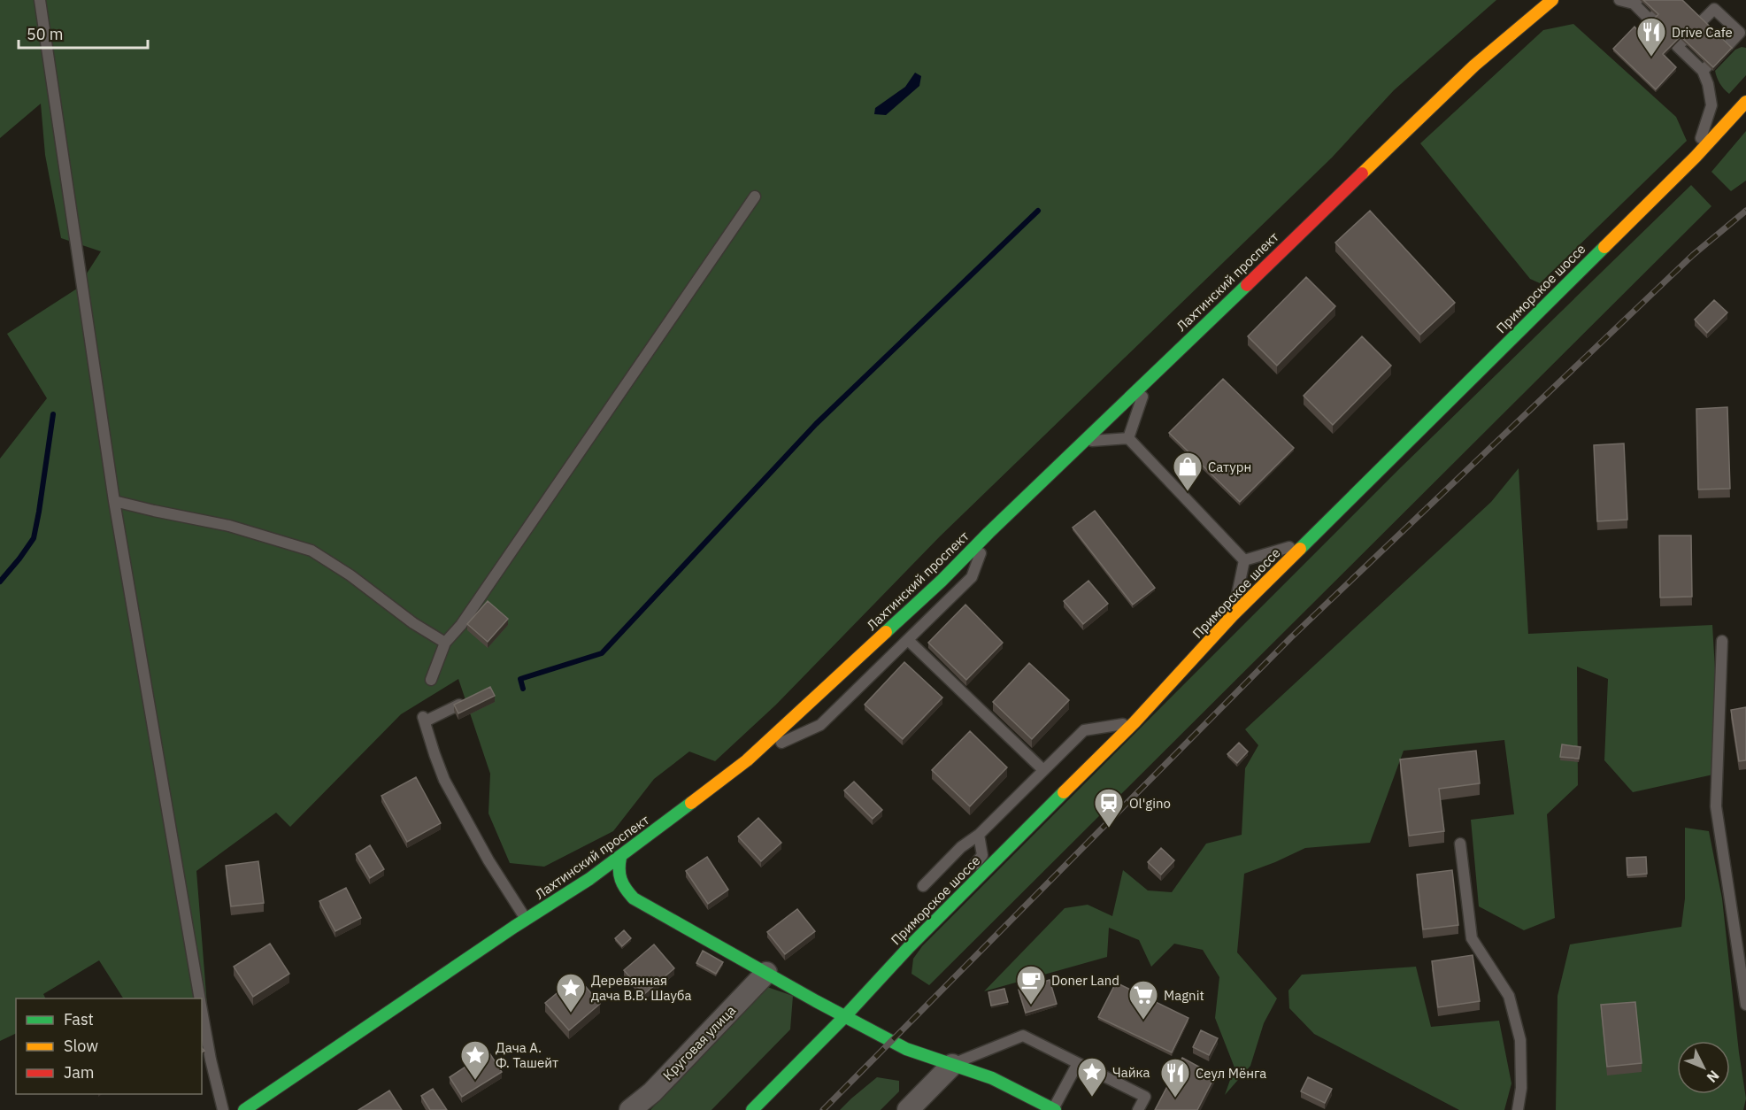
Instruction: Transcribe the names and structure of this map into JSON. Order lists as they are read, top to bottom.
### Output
{
  "streets": {
    "main road": ["Лахтинский проспект", "Приморское шоссе"],
    "street": ["Круговая улица"]
  },
  "places": {
    "restaurant": ["Drive Cafe", "Сеул Мёнга"],
    "shop": ["Сатурн"],
    "station": ["Ol'gino"],
    "cafe": ["Doner Land"],
    "place": ["Деревянная дача В.В. Шауба", "Дача А. Ф. Ташейт", "Чайка"],
    "supermarket": ["Magnit"]
  },
  "legend": ["Fast", "Slow", "Jam"],
  "scale_bar": "50 m",
  "north": "bottom right"
}
